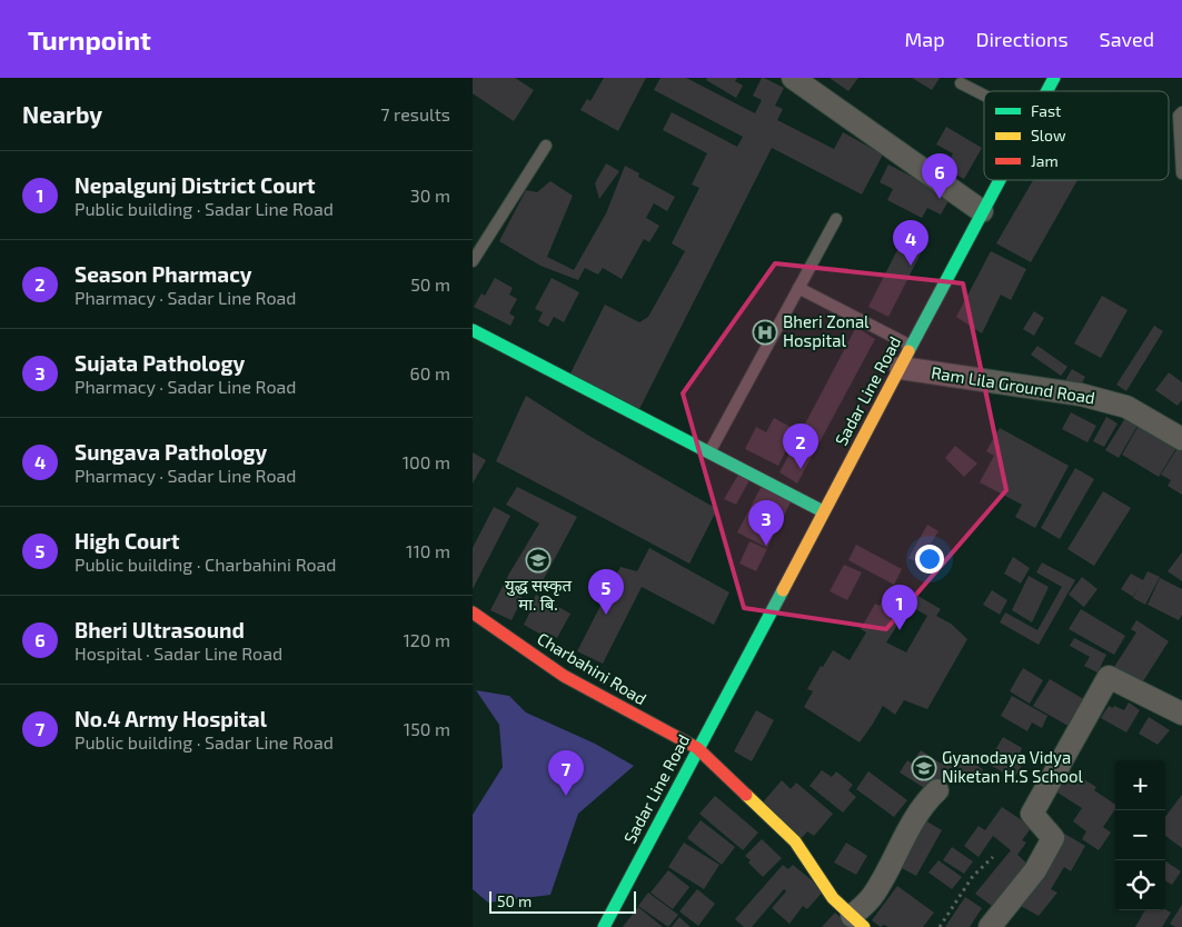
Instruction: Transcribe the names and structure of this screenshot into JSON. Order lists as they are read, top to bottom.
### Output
{
  "streets": {
    "main road": ["Sadar Line Road", "Charbahini Road"],
    "street": ["Ram Lila Ground Road"]
  },
  "crossings": [
    ["Ram Lila Ground Road", "Sadar Line Road"],
    ["Sadar Line Road", "Charbahini Road"]
  ],
  "places": {
    "hospital": ["Bheri Zonal Hospital"],
    "school or university": ["युद्ध सस्कृत मा. बि.", "Gyanodaya Vidya Niketan H.S School"]
  },
  "legend": ["Fast", "Slow", "Jam"],
  "scale_bar": "50 m",
  "page": {
    "header": "Turnpoint",
    "nav": ["Map", "Directions", "Saved"],
    "heading": ["Nearby", "7 results"],
    "list": [
      {
        "mark": "1",
        "name": "Nepalgunj District Court",
        "note": "Public building · Sadar Line Road",
        "value": "30 m"
      },
      {
        "mark": "2",
        "name": "Season Pharmacy",
        "note": "Pharmacy · Sadar Line Road",
        "value": "50 m"
      },
      {
        "mark": "3",
        "name": "Sujata Pathology",
        "note": "Pharmacy · Sadar Line Road",
        "value": "60 m"
      },
      {
        "mark": "4",
        "name": "Sungava Pathology",
        "note": "Pharmacy · Sadar Line Road",
        "value": "100 m"
      },
      {
        "mark": "5",
        "name": "High Court",
        "note": "Public building · Charbahini Road",
        "value": "110 m"
      },
      {
        "mark": "6",
        "name": "Bheri Ultrasound",
        "note": "Hospital · Sadar Line Road",
        "value": "120 m"
      },
      {
        "mark": "7",
        "name": "No.4 Army Hospital",
        "note": "Public building · Sadar Line Road",
        "value": "150 m"
      }
    ],
    "pins": [
      "6",
      "4",
      "2",
      "3",
      "5",
      "1",
      "7"
    ],
    "map_buttons": ["+", "−"],
    "scale": "50 m"
  }
}
